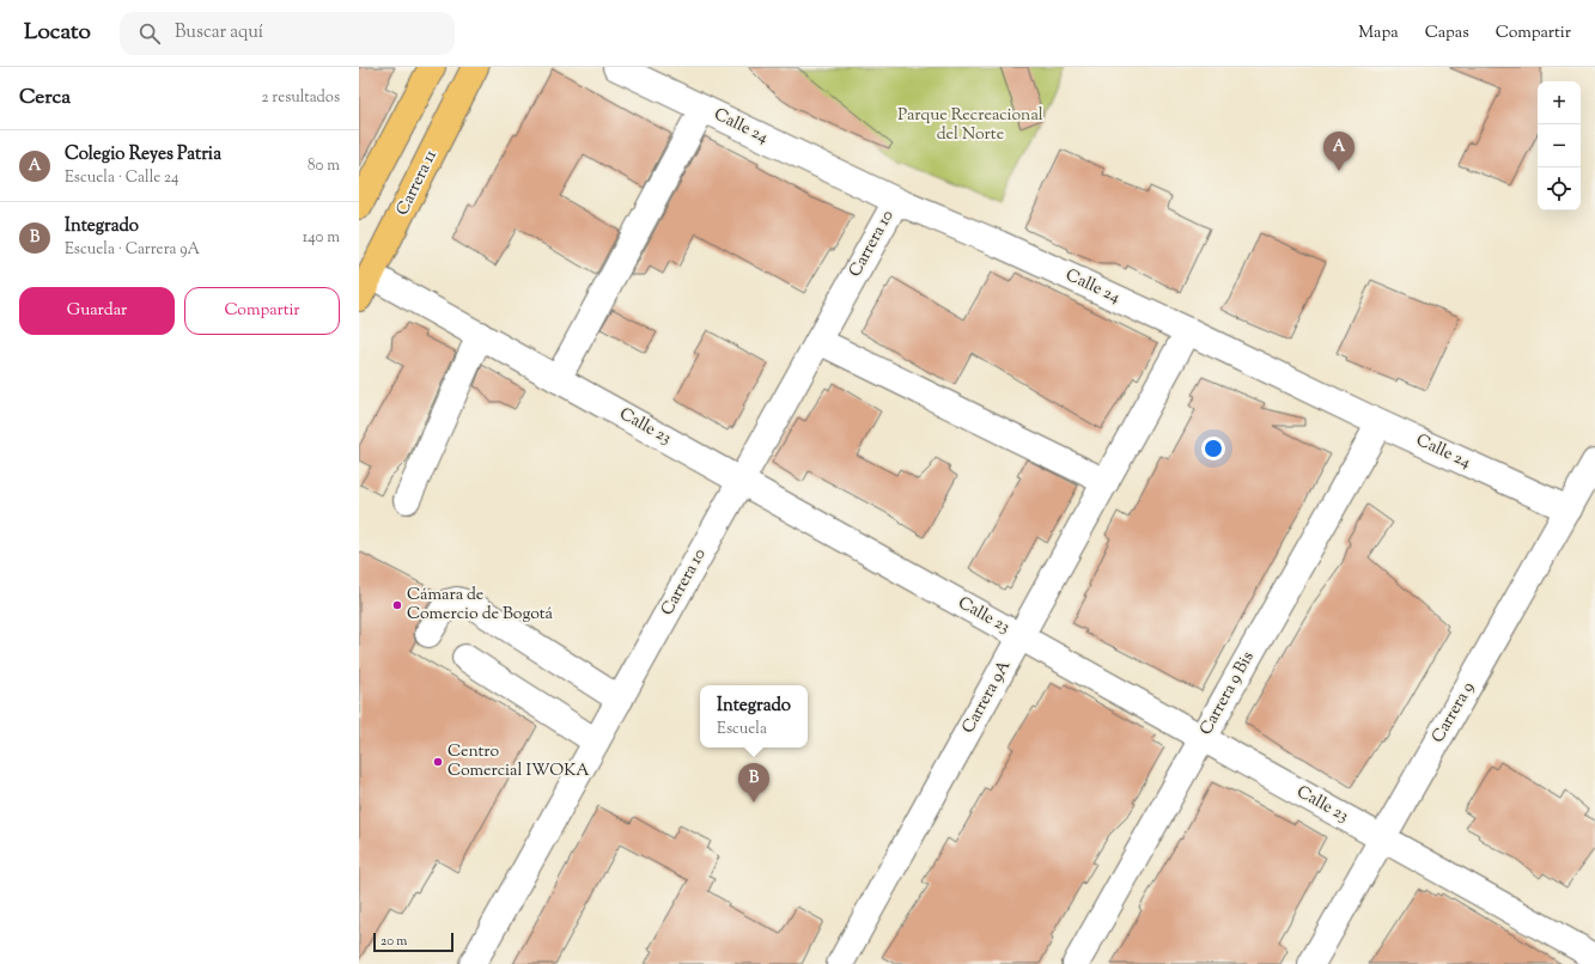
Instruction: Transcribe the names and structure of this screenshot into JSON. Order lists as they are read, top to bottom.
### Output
{
  "streets": {
    "main road": ["Carrera 11"],
    "street": [
      "Calle 24",
      "Carrera 10",
      "Calle 23",
      "Carrera 9 Bis",
      "Carrera 9A",
      "Carrera 9"
    ]
  },
  "crossings": [
    ["Calle 24", "Carrera 10"],
    ["Calle 24", "Carrera 9 Bis"],
    ["Calle 24", "Carrera 9A"],
    ["Calle 24", "Carrera 9"],
    ["Carrera 11", "Calle 23"],
    ["Carrera 10", "Calle 23"],
    ["Calle 23", "Carrera 9 Bis"],
    ["Calle 23", "Carrera 9A"],
    ["Calle 23", "Carrera 9"]
  ],
  "parks": ["Parque Recreacional del Norte"],
  "places": ["Cámara de Comercio de Bogotá", "Centro Comercial IWOKA"],
  "scale_bar": "20 m",
  "page": {
    "header": "Locato",
    "search": "Buscar aquí",
    "nav": ["Mapa", "Capas", "Compartir"],
    "heading": ["Cerca", "2 resultados"],
    "map_buttons": ["+", "−"],
    "list": [
      {
        "mark": "A",
        "name": "Colegio Reyes Patria",
        "note": "Escuela · Calle 24",
        "value": "80 m"
      },
      {
        "mark": "B",
        "name": "Integrado",
        "note": "Escuela · Carrera 9A",
        "value": "140 m"
      }
    ],
    "pins": ["A", "B"],
    "buttons": ["Guardar", "Compartir"],
    "popup": ["Integrado", "Escuela"],
    "scale": "20 m"
  }
}
